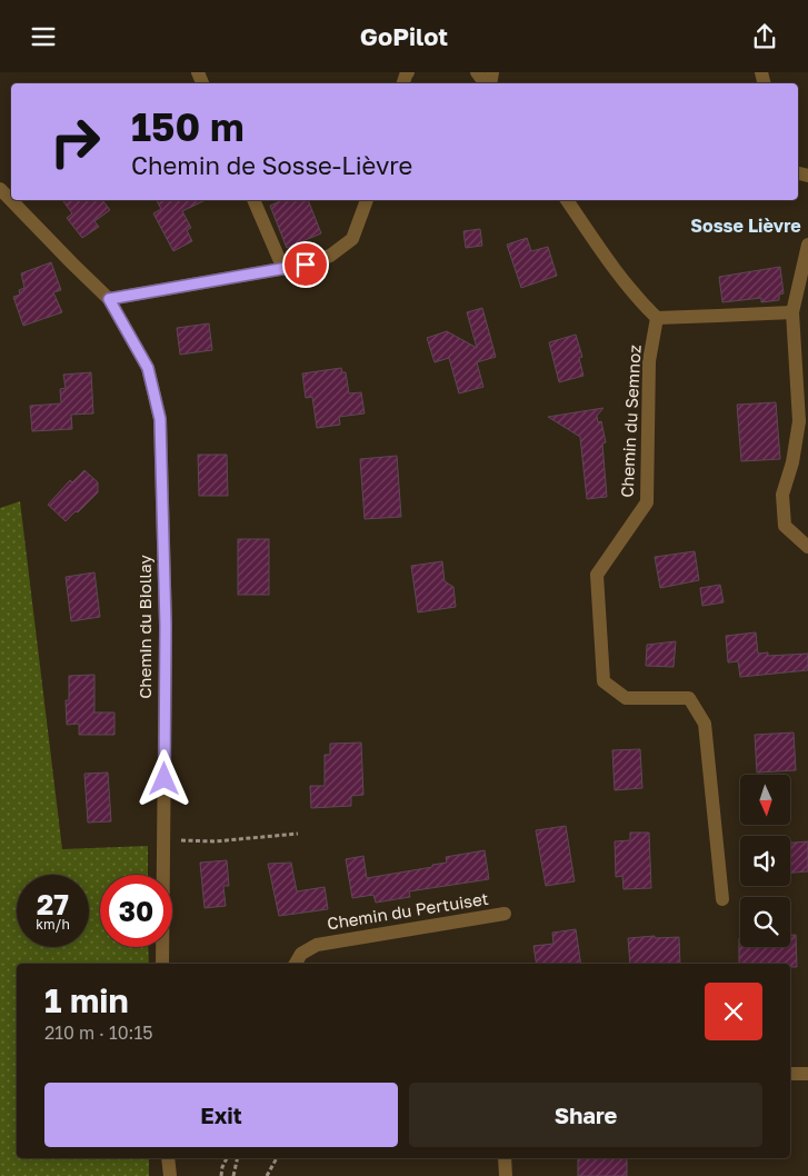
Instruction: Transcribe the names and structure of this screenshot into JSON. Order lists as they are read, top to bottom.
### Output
{
  "streets": {
    "street": ["Chemin du Semnoz", "Chemin du Biollay", "Chemin du Pertuiset"]
  },
  "districts": ["Sosse Lièvre"],
  "north": "bottom",
  "page": {
    "header": "GoPilot",
    "turn": ["150 m", "Chemin de Sosse-Lièvre"],
    "speed": "27 km/h",
    "limit": "30",
    "heading": ["1 min", "210 m · 10:15"],
    "buttons": ["Exit", "Share"]
  }
}
